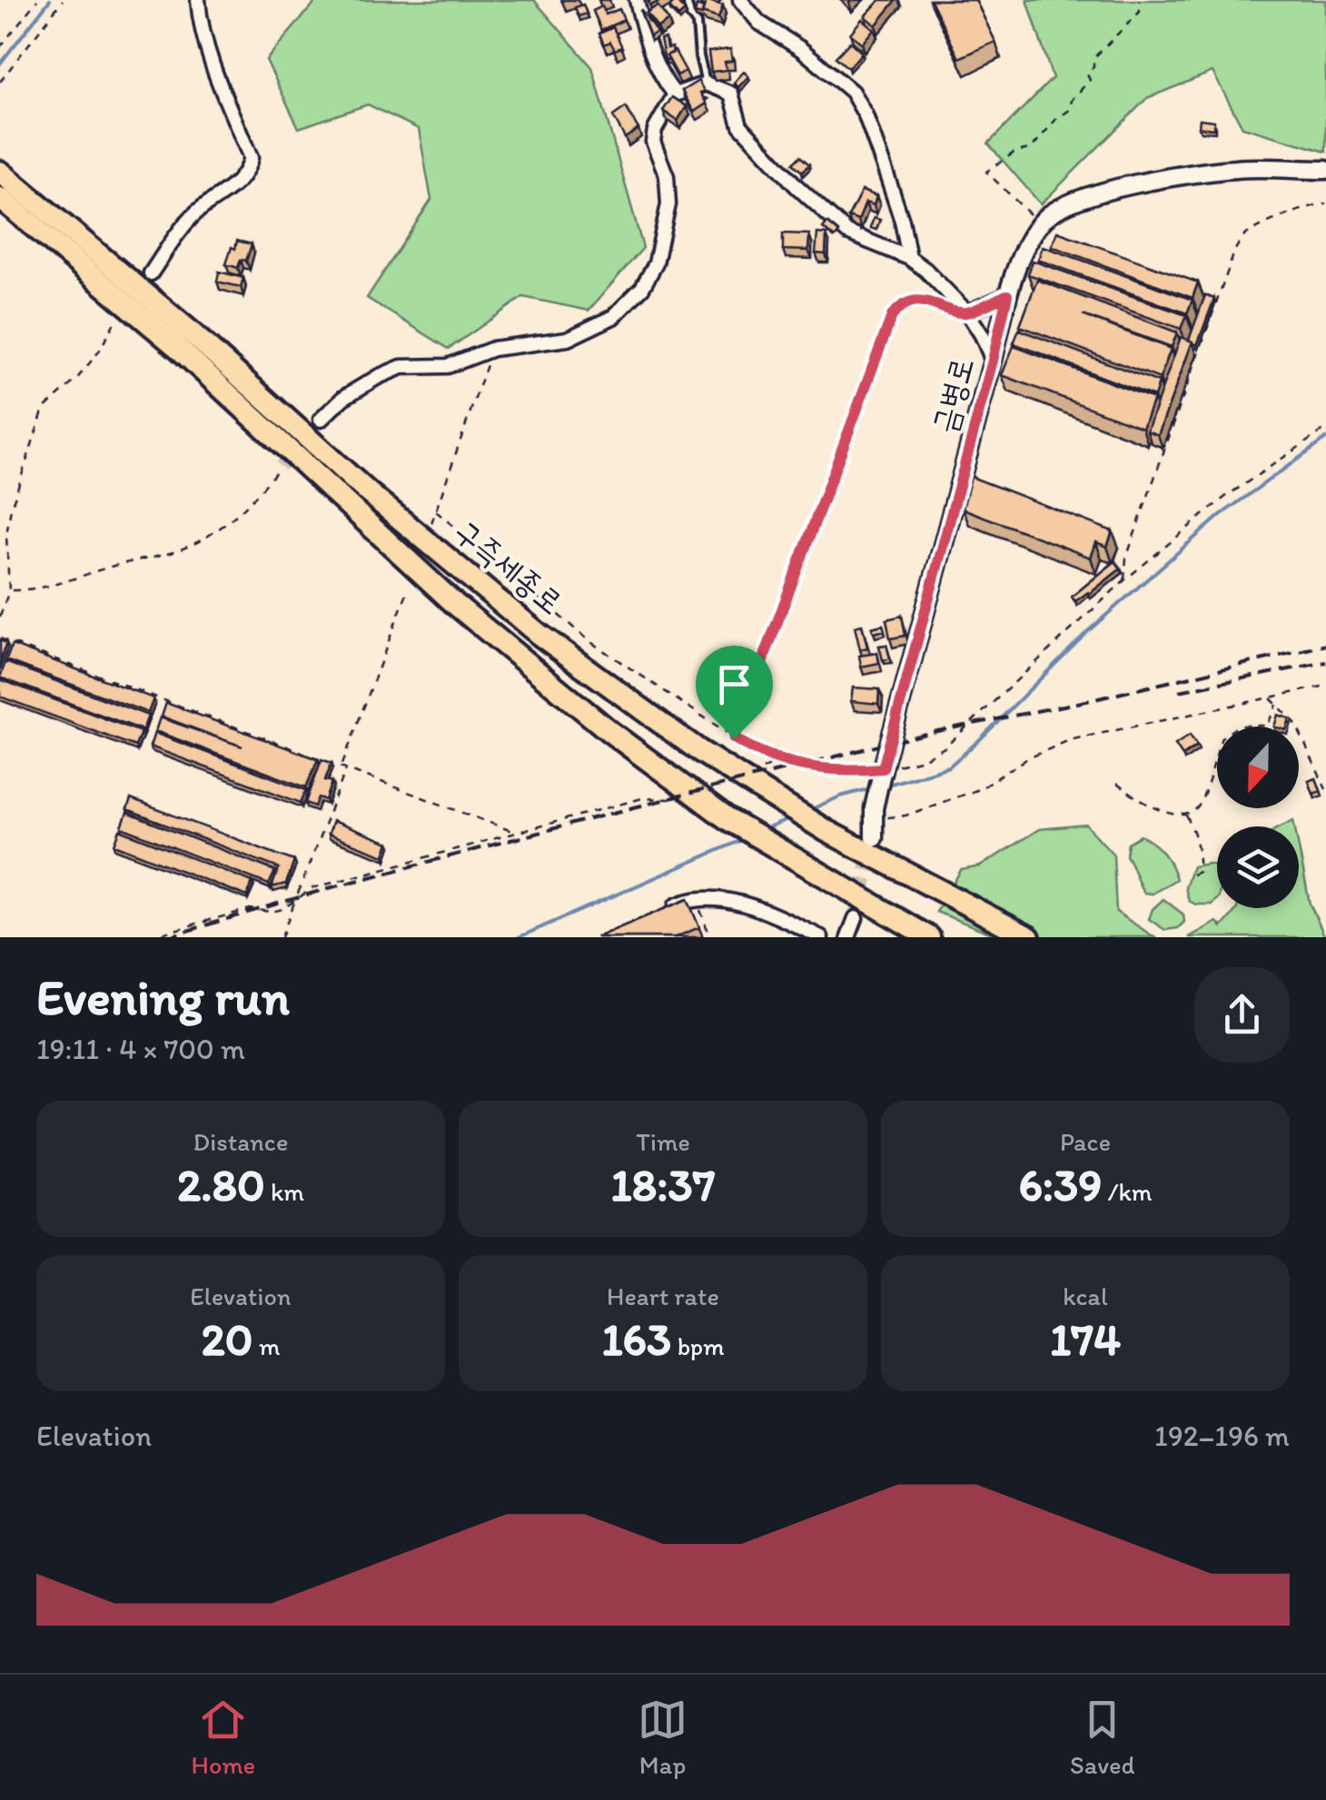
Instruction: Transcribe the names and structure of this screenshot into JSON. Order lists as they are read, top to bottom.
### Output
{
  "streets": {
    "highway": ["구즉세종로"],
    "street": ["금병로"]
  },
  "north": "bottom",
  "page": {
    "heading": ["Evening run", "19:11 · 4 × 700 m"],
    "stats": [
      ["Distance", "2.80 km"],
      ["Time", "18:37"],
      ["Pace", "6:39 /km"],
      ["Elevation", "20 m"],
      ["Heart rate", "163 bpm"],
      ["kcal", "174"]
    ],
    "chart": ["Elevation", "192–196 m"],
    "tabs": ["Home", "Map", "Saved"]
  }
}
